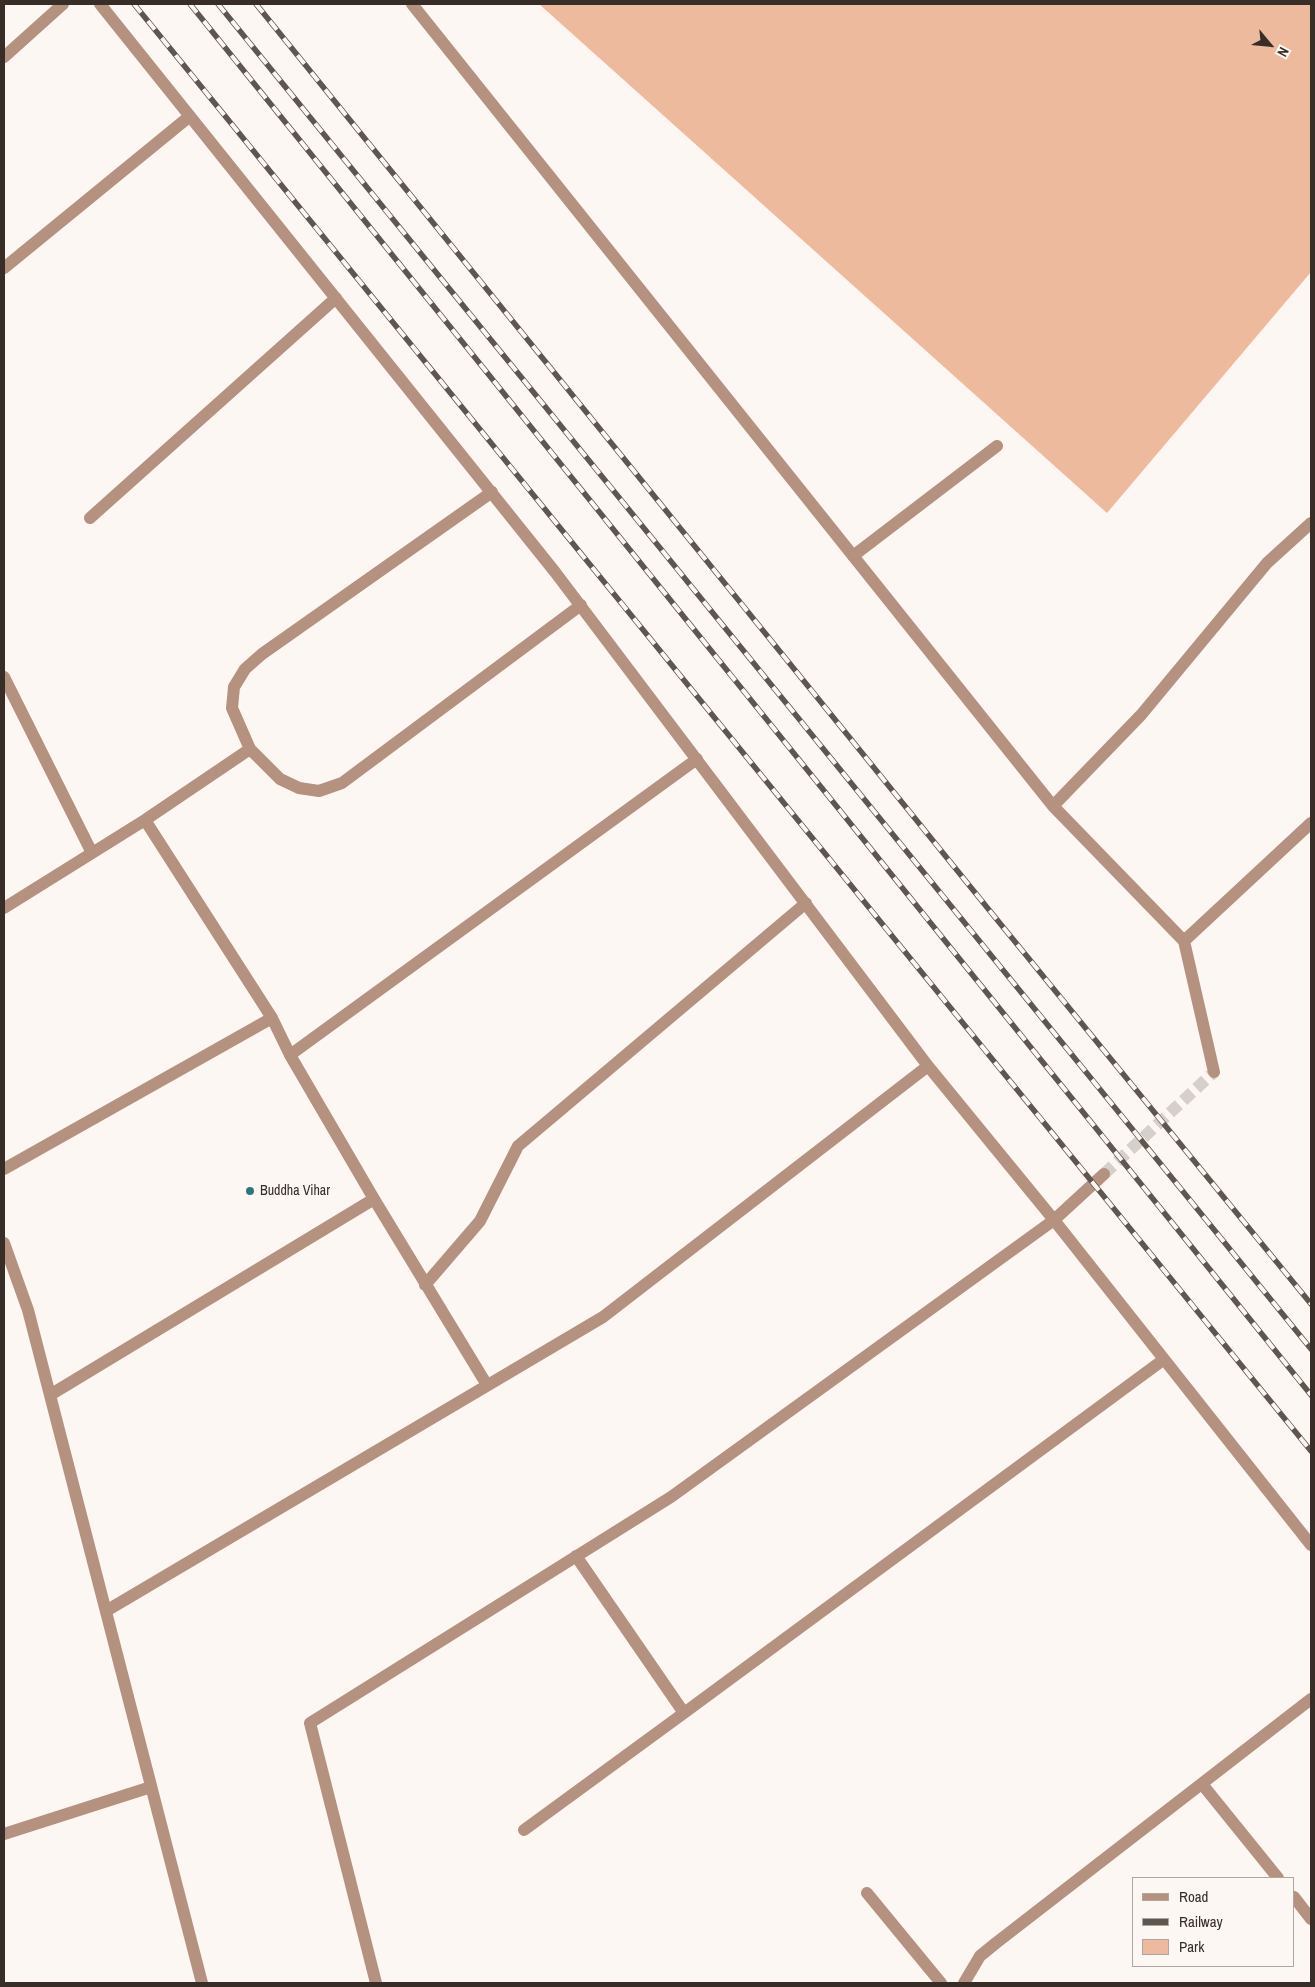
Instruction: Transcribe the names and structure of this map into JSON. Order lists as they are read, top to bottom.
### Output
{
  "places": ["Buddha Vihar"],
  "legend": ["Road", "Railway", "Park"],
  "north": "bottom right"
}
